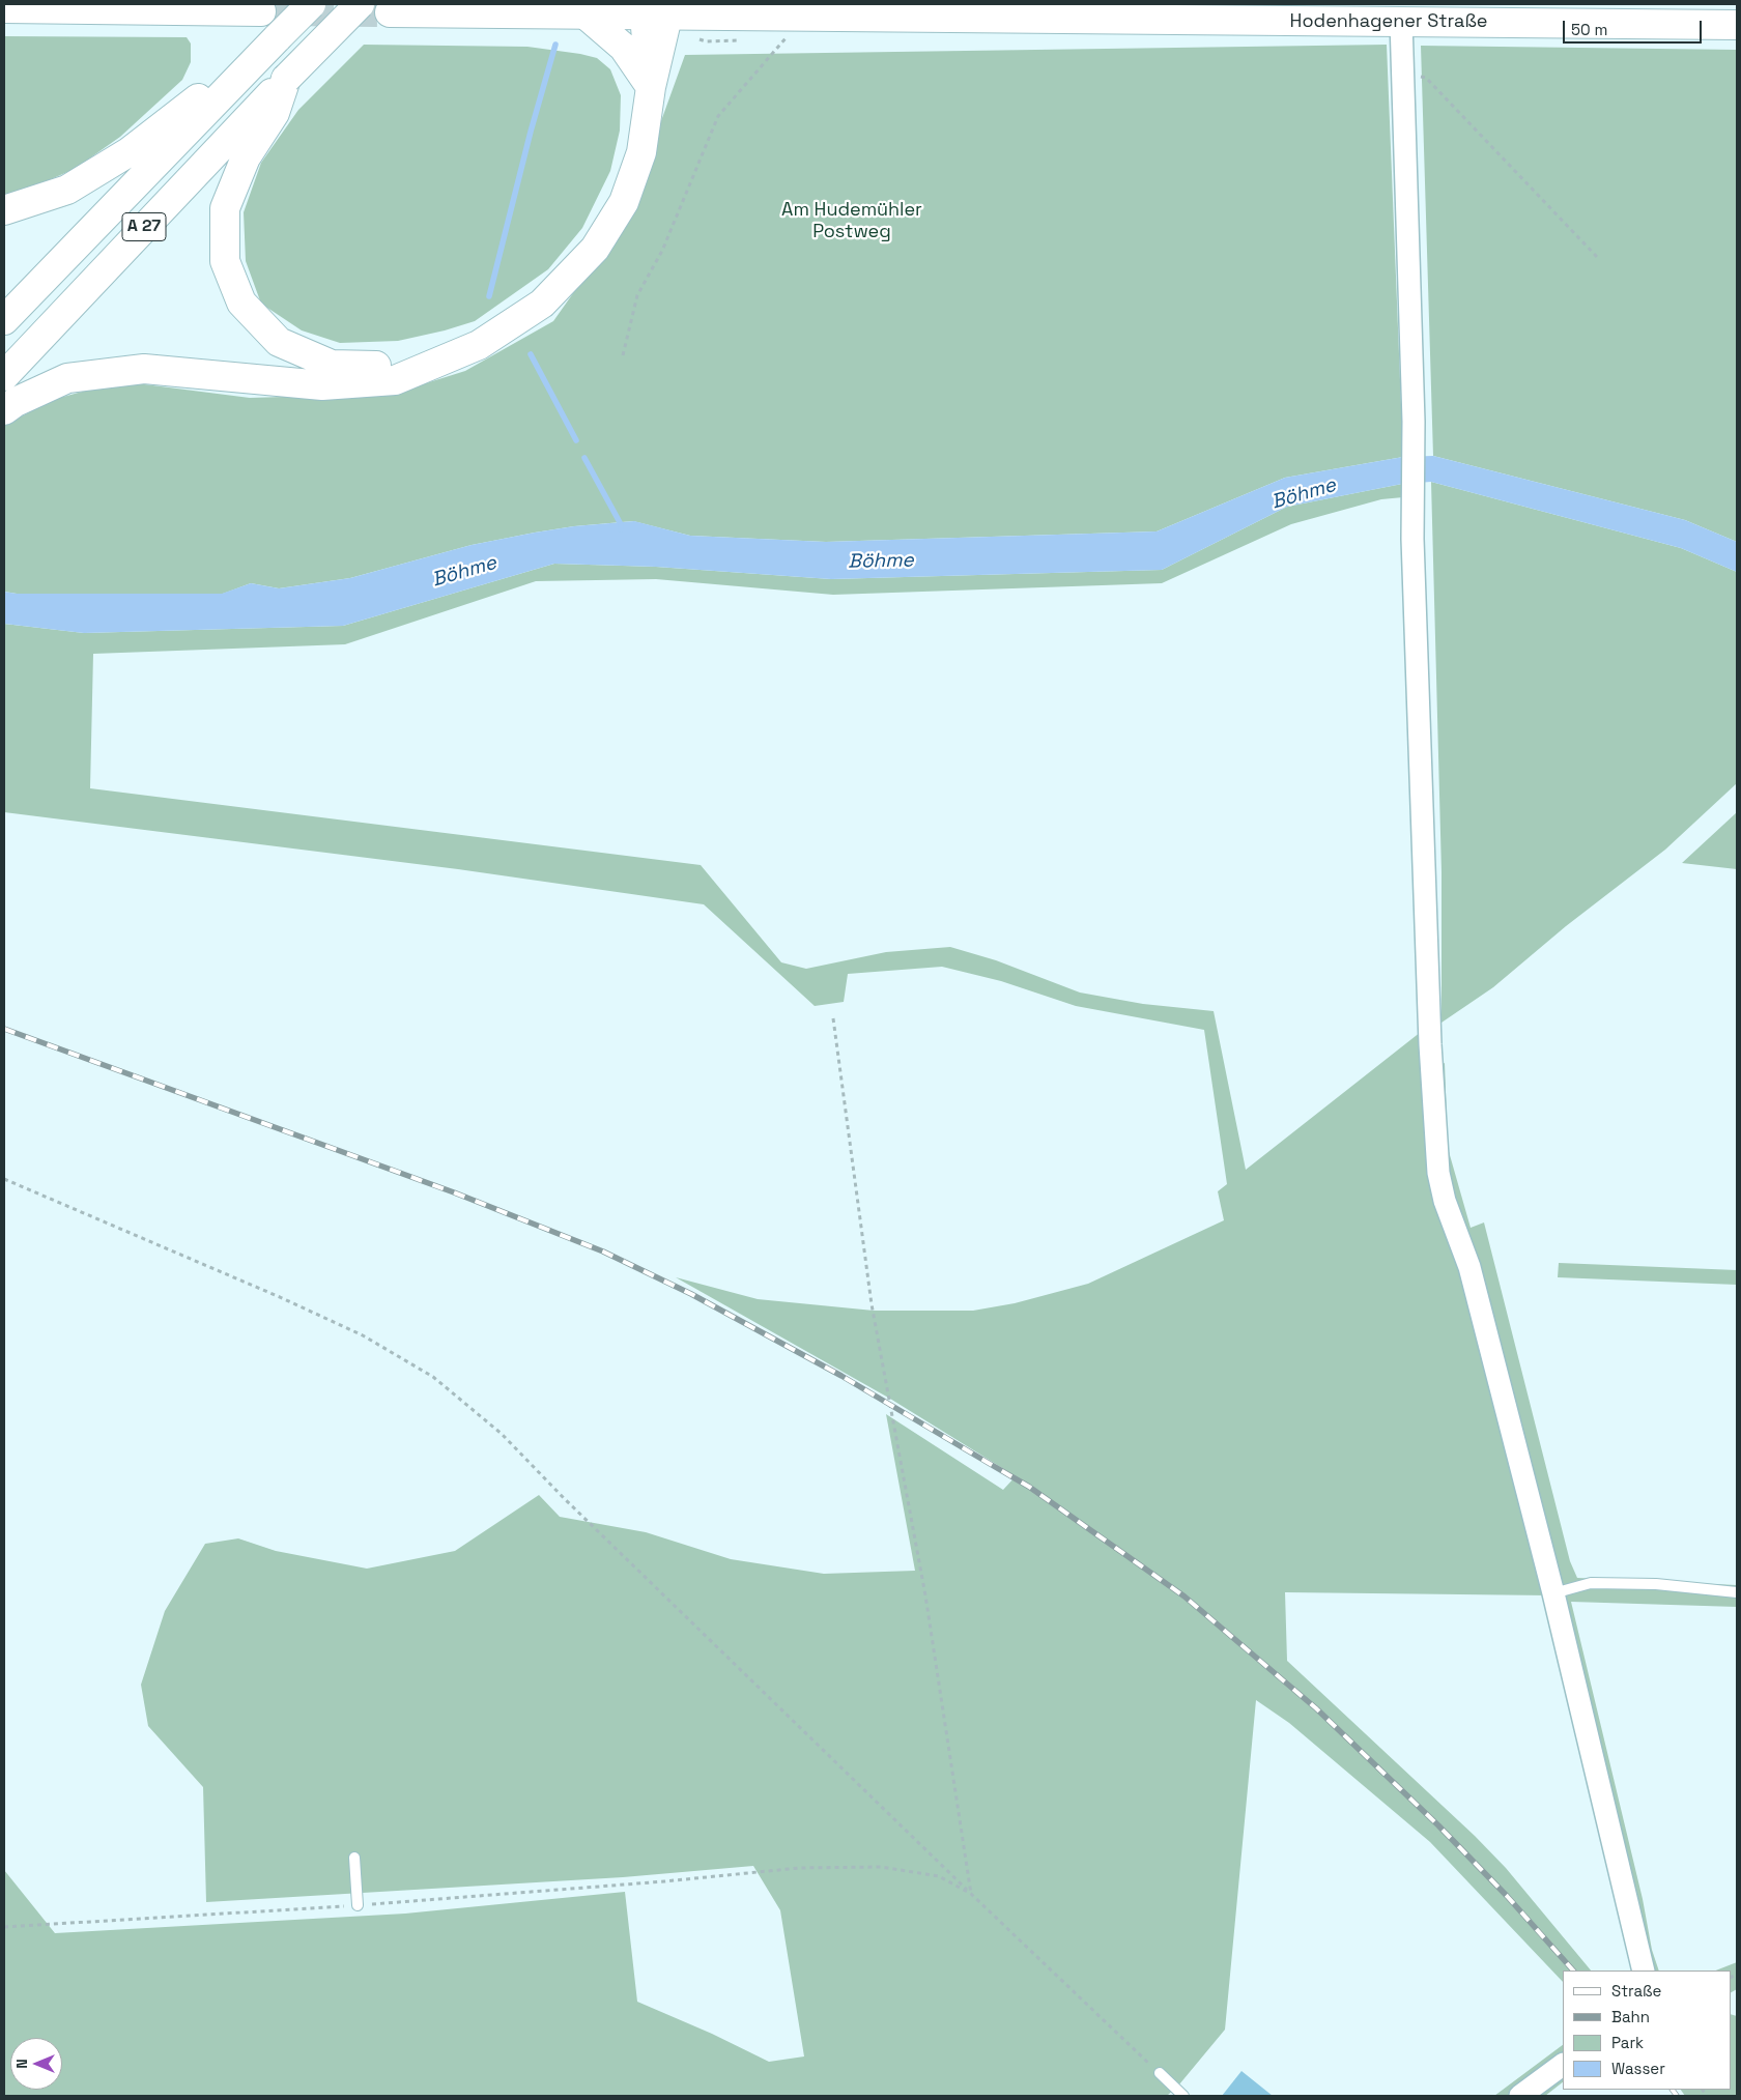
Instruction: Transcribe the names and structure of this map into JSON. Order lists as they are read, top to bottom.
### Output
{
  "streets": {
    "main road": ["Hodenhagener Straße", "A 27"]
  },
  "water": ["Böhme"],
  "parks": ["Am Hudemühler Postweg"],
  "legend": [
    "Straße",
    "Bahn",
    "Park",
    "Wasser"
  ],
  "scale_bar": "50 m",
  "north": "left"
}
